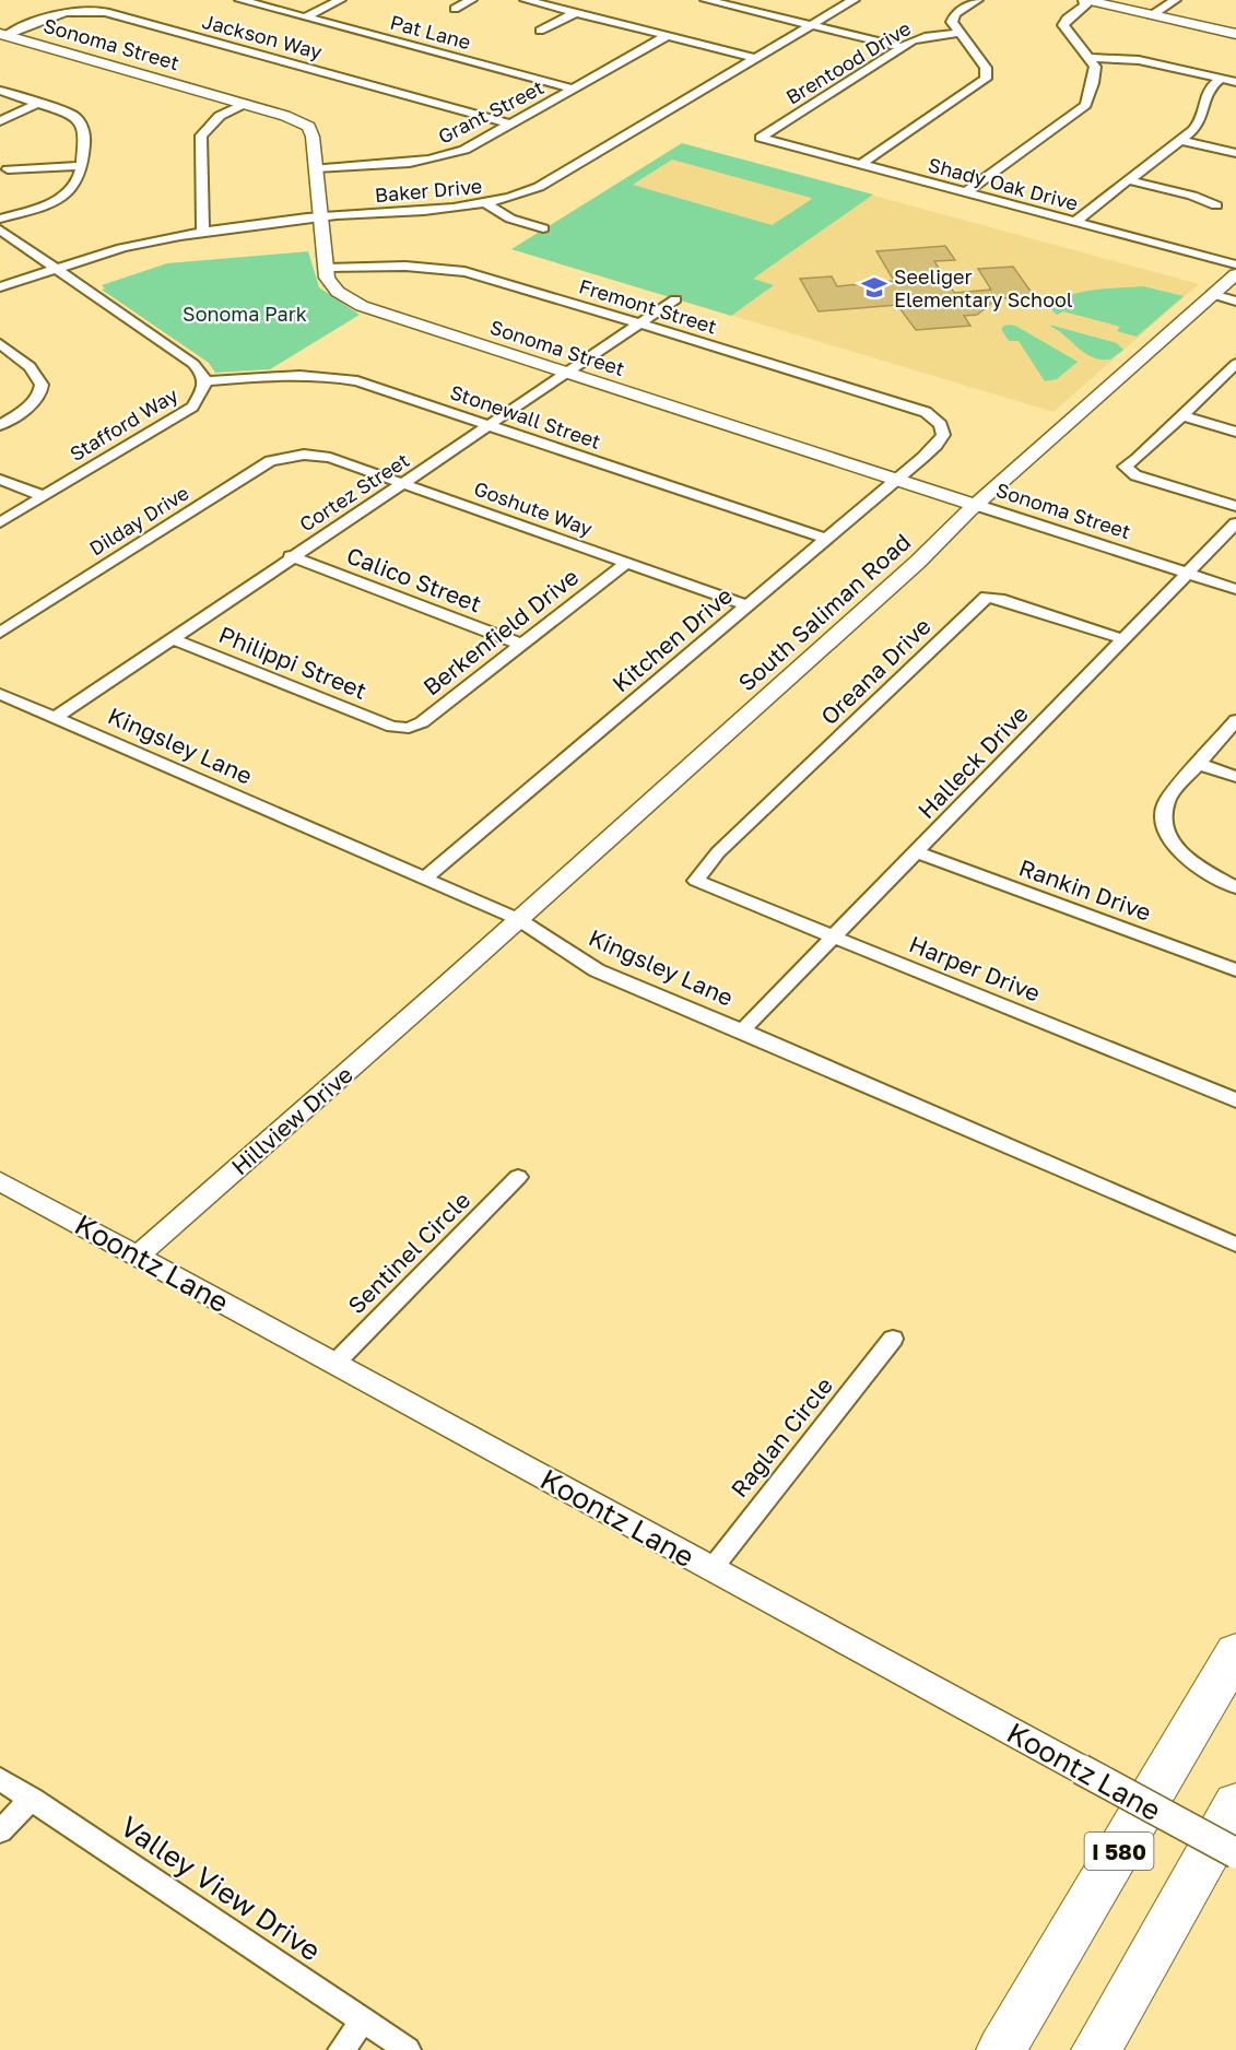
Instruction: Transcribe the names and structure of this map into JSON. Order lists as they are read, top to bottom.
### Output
{
  "streets": {
    "highway": ["I 580"],
    "street": [
      "Pat Lane",
      "Jackson Way",
      "Sonoma Street",
      "Brentood Drive",
      "Grant Street",
      "Shady Oak Drive",
      "Baker Drive",
      "Fremont Street",
      "Stonewall Street",
      "Stafford Way",
      "Cortez Street",
      "Goshute Way",
      "Dilday Drive",
      "Calico Street",
      "South Saliman Road",
      "Berkenfield Drive",
      "Kitchen Drive",
      "Philippi Street",
      "Oreana Drive",
      "Kingsley Lane",
      "Halleck Drive",
      "Rankin Drive",
      "Harper Drive",
      "Hillview Drive",
      "Sentinel Circle",
      "Koontz Lane",
      "Raglan Circle",
      "Valley View Drive"
    ]
  },
  "crossings": [
    ["Pat Lane", "Grant Street"],
    ["Jackson Way", "Sonoma Street"],
    ["Jackson Way", "Grant Street"],
    ["Sonoma Street", "Grant Street"],
    ["Sonoma Street", "Baker Drive"],
    ["Sonoma Street", "Fremont Street"],
    ["Sonoma Street", "Cortez Street"],
    ["Sonoma Street", "South Saliman Road"],
    ["Sonoma Street", "Kitchen Drive"],
    ["Sonoma Street", "Halleck Drive"],
    ["Brentood Drive", "Shady Oak Drive"],
    ["Baker Drive", "Stafford Way"],
    ["Fremont Street", "Cortez Street"],
    ["Fremont Street", "Kitchen Drive"],
    ["Stonewall Street", "Stafford Way"],
    ["Stonewall Street", "Cortez Street"],
    ["Stonewall Street", "Kitchen Drive"],
    ["Cortez Street", "Goshute Way"],
    ["Cortez Street", "Calico Street"],
    ["Cortez Street", "Philippi Street"],
    ["Cortez Street", "Kingsley Lane"],
    ["Goshute Way", "Dilday Drive"],
    ["Goshute Way", "Berkenfield Drive"],
    ["Goshute Way", "Kitchen Drive"],
    ["Calico Street", "Berkenfield Drive"],
    ["South Saliman Road", "Kingsley Lane"],
    ["South Saliman Road", "Hillview Drive"],
    ["Berkenfield Drive", "Philippi Street"],
    ["Kitchen Drive", "Kingsley Lane"],
    ["Oreana Drive", "Halleck Drive"],
    ["Oreana Drive", "Harper Drive"],
    ["Kingsley Lane", "Halleck Drive"],
    ["Halleck Drive", "Rankin Drive"],
    ["Halleck Drive", "Harper Drive"],
    ["Hillview Drive", "Koontz Lane"],
    ["Sentinel Circle", "Koontz Lane"],
    ["Koontz Lane", "Raglan Circle"]
  ],
  "parks": ["Sonoma Park"],
  "places": {
    "school or university": ["Seeliger Elementary School"]
  }
}
